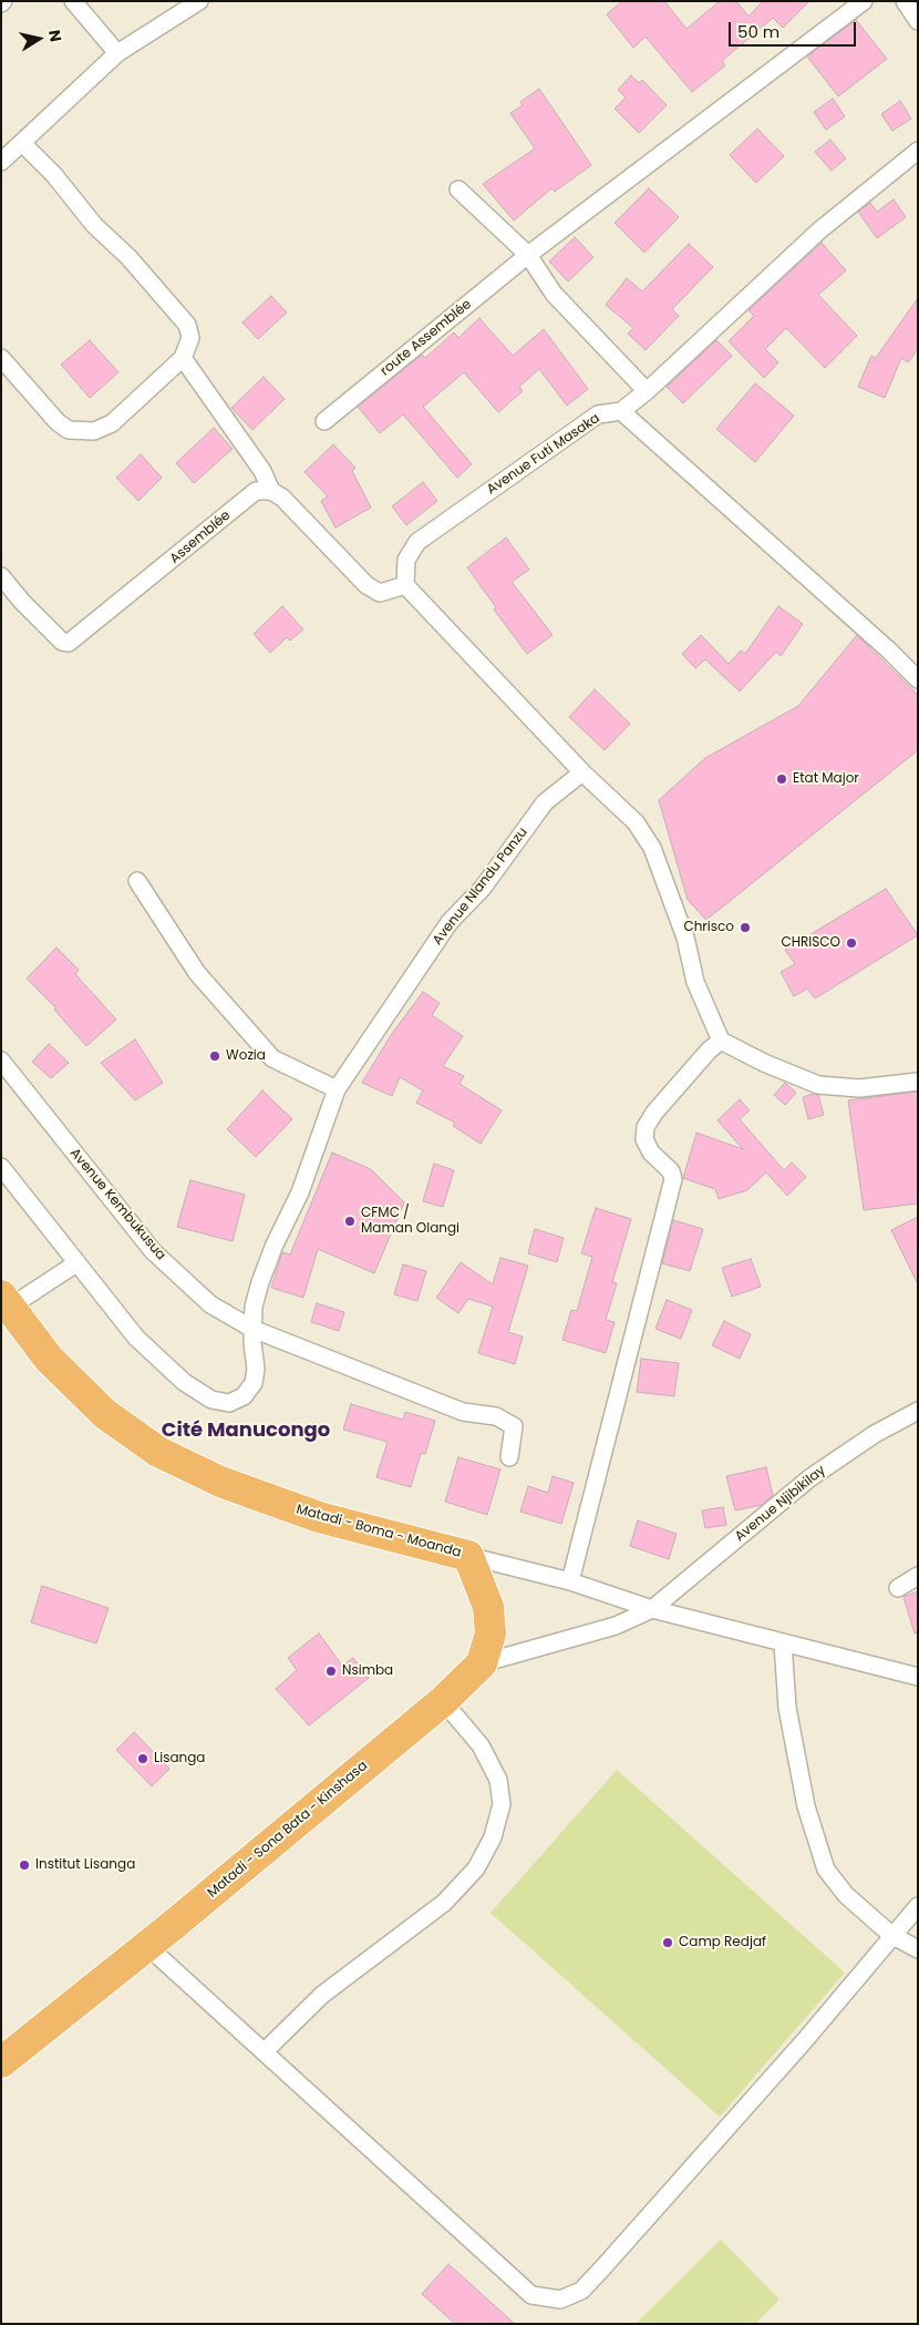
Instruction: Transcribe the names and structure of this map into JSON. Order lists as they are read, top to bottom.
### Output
{
  "streets": {
    "highway": ["Matadi - Boma - Moanda", "Matadi - Sona Bata - Kinshasa"],
    "street": [
      "route Assemblée",
      "Avenue Futi Masaka",
      "Assemblée",
      "Avenue Nlandu Panzu",
      "Avenue Kembukusua",
      "Avenue Njibikilay"
    ]
  },
  "crossings": [
    ["Avenue Nlandu Panzu", "Avenue Kembukusua"],
    ["Avenue Njibikilay", "Matadi - Sona Bata - Kinshasa"],
    ["Matadi - Boma - Moanda", "Matadi - Sona Bata - Kinshasa"]
  ],
  "districts": ["Cité Manucongo"],
  "places": [
    "Etat Major",
    "Chrisco",
    "CHRISCO",
    "Wozia",
    "CFMC / Maman Olangi",
    "Nsimba",
    "Lisanga",
    "Institut Lisanga",
    "Camp Redjaf"
  ],
  "scale_bar": "50 m",
  "north": "right"
}
